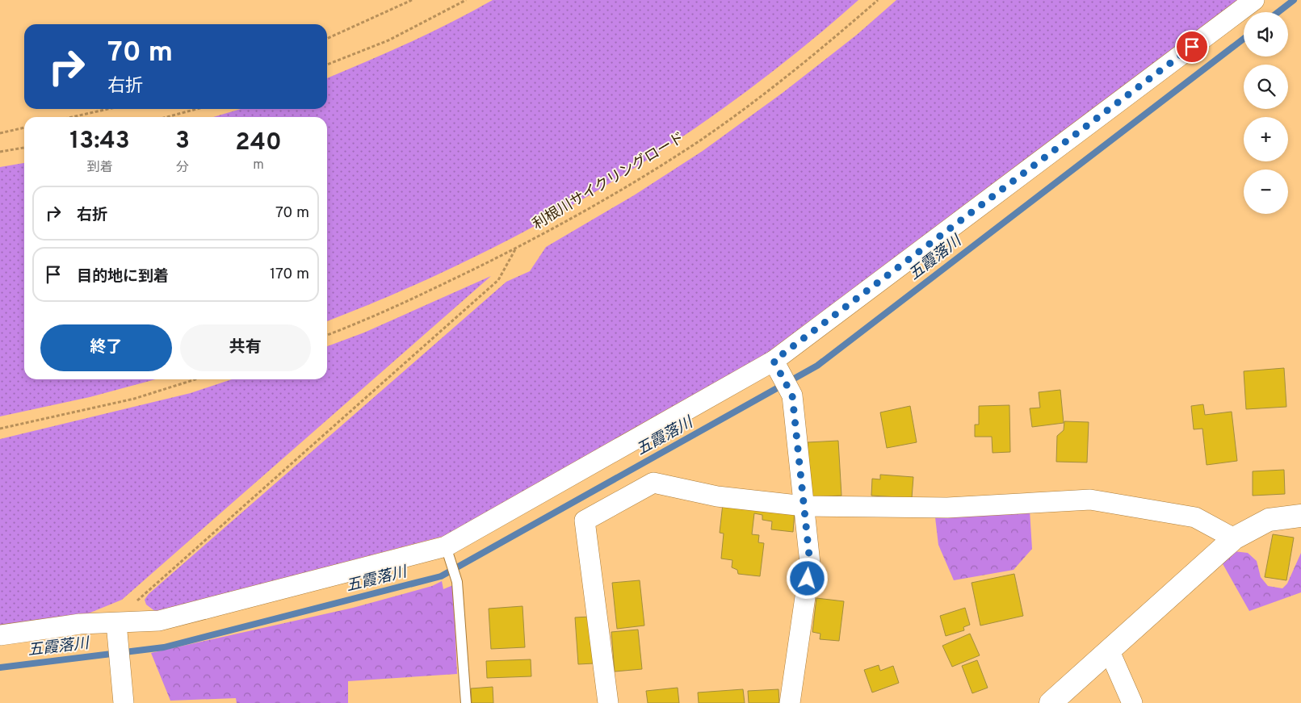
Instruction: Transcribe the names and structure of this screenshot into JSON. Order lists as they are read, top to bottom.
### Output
{
  "streets": {
    "path": ["利根川サイクリングロード"]
  },
  "water": ["五霞落川"],
  "page": {
    "map_buttons": ["+", "−"],
    "turn": ["70 m", "右折"],
    "eta": [
      "13:43",
      "到着",
      "3",
      "分",
      "240",
      "m"
    ],
    "list": [
      {
        "name": "右折",
        "value": "70 m"
      },
      {
        "name": "目的地に到着",
        "value": "170 m"
      }
    ],
    "buttons": ["終了", "共有"]
  }
}
